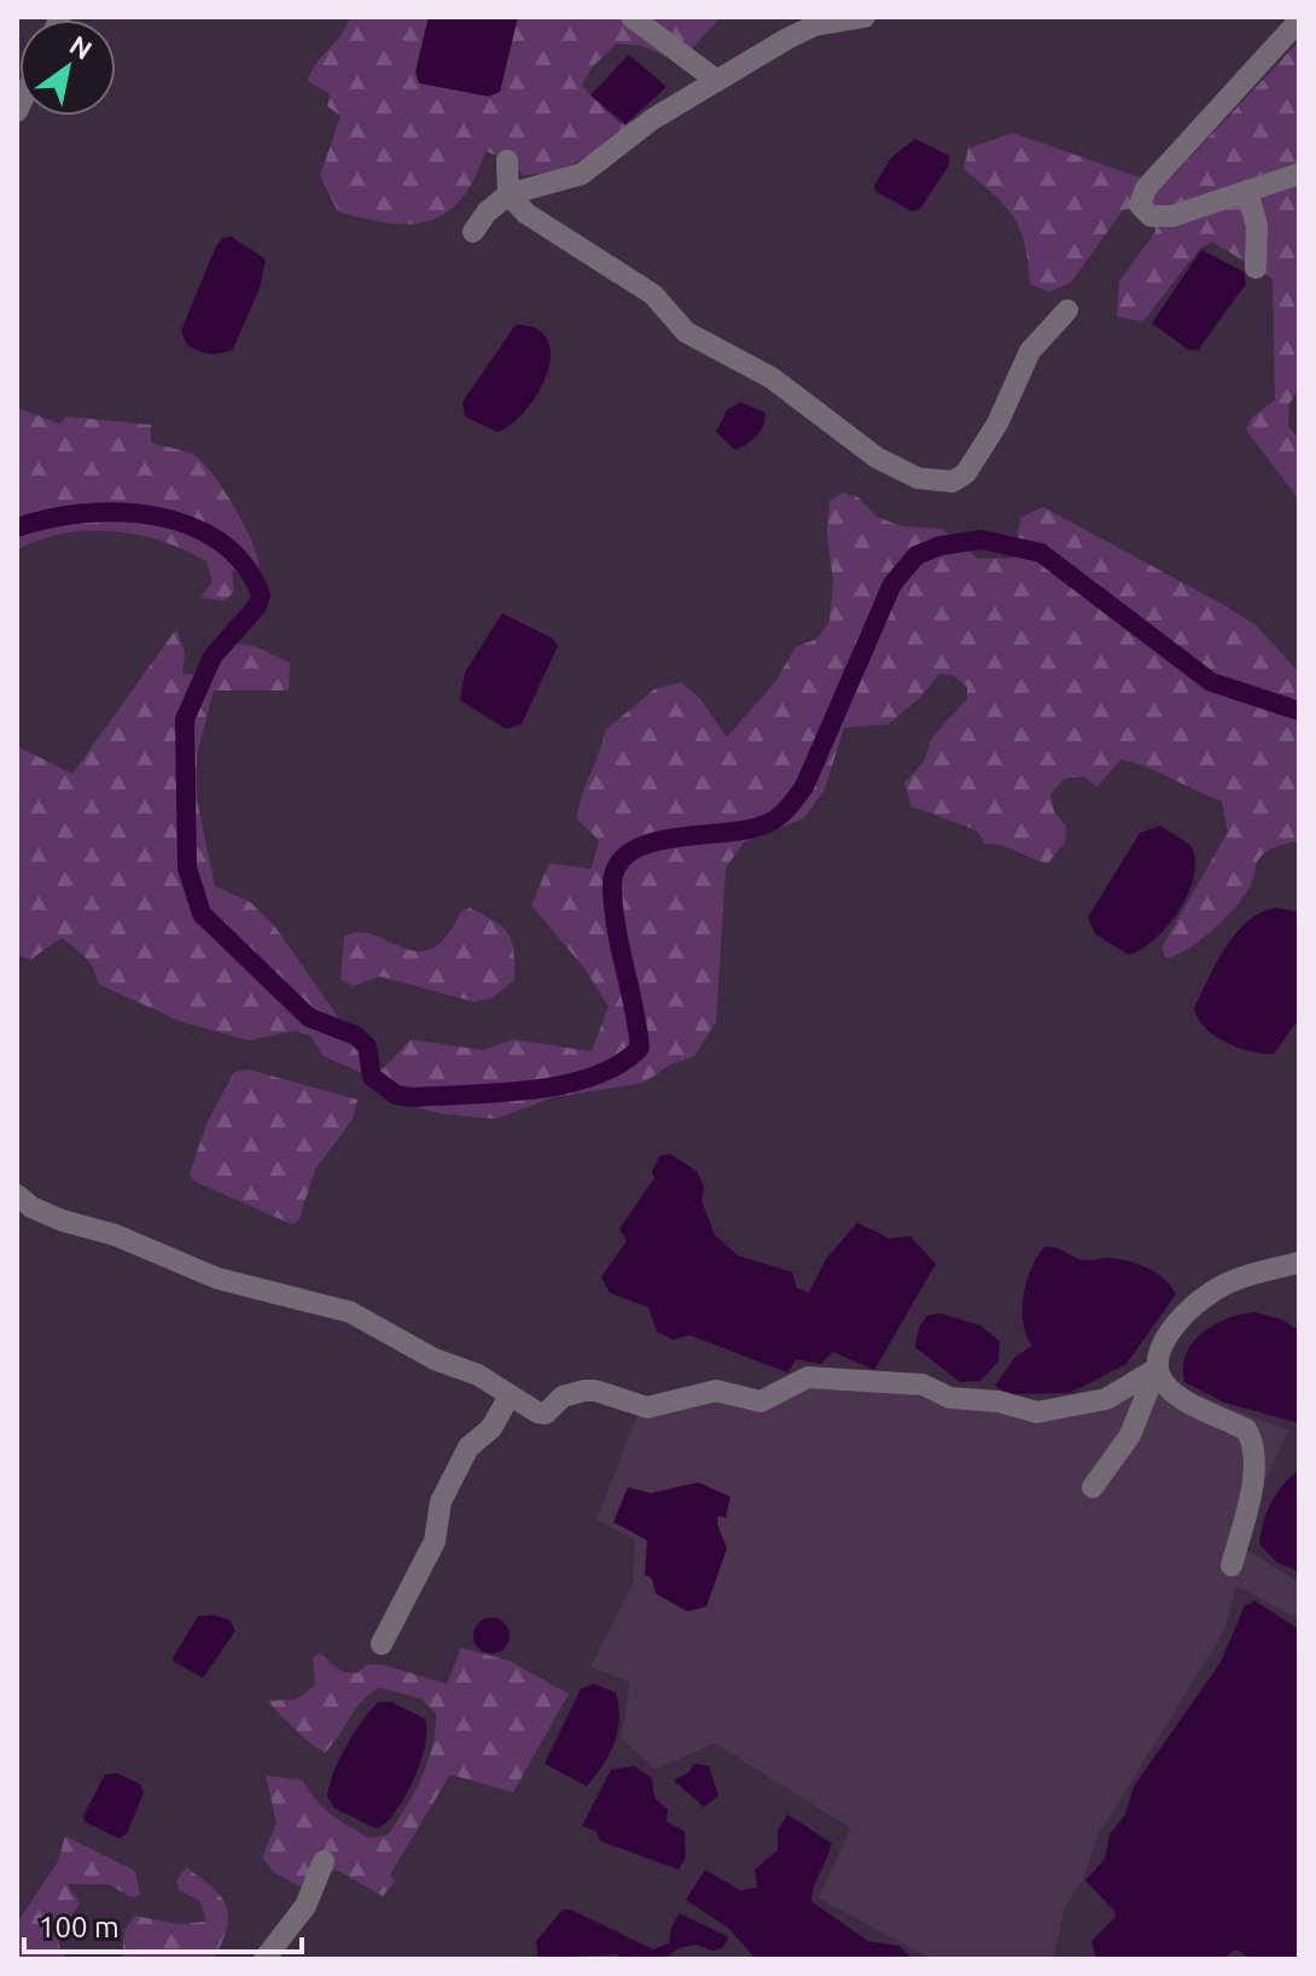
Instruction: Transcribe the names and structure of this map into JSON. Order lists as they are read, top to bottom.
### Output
{
  "scale_bar": "100 m",
  "north": "top right"
}
